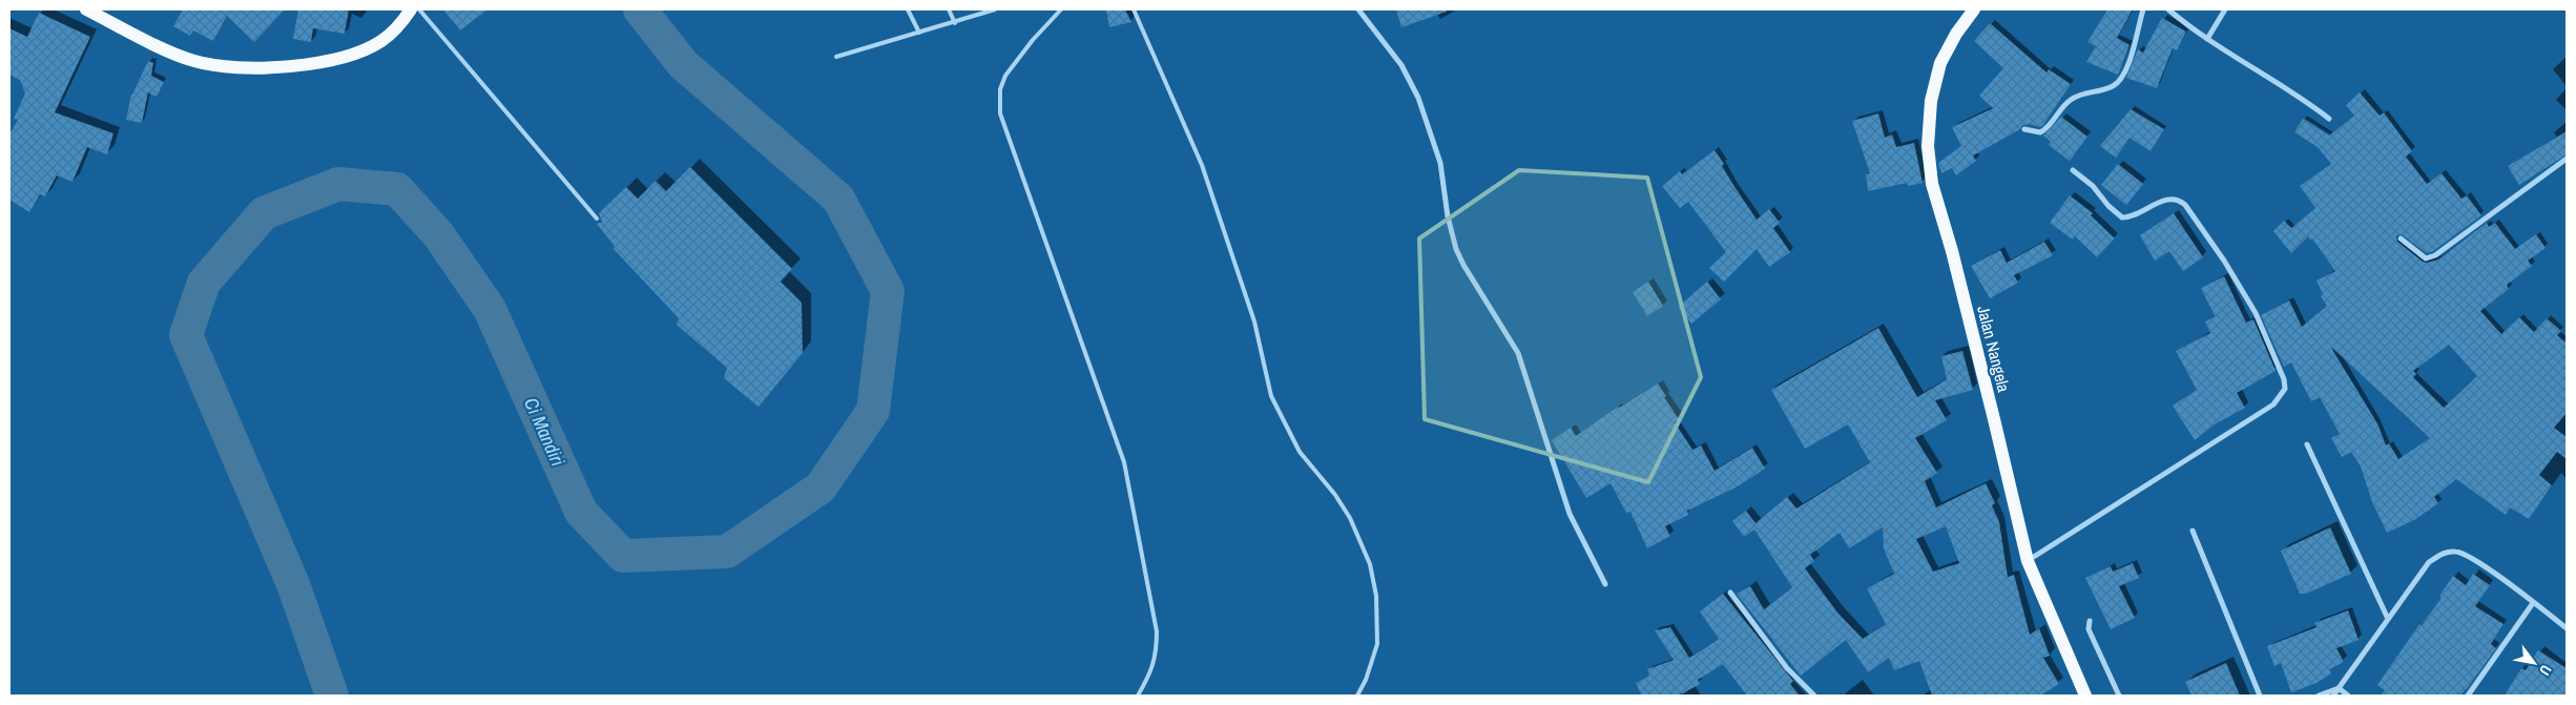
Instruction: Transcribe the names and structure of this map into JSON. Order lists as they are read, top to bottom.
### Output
{
  "streets": {
    "main road": ["Jalan Nangela"]
  },
  "water": ["Ci Mandiri"],
  "north": "bottom right"
}
